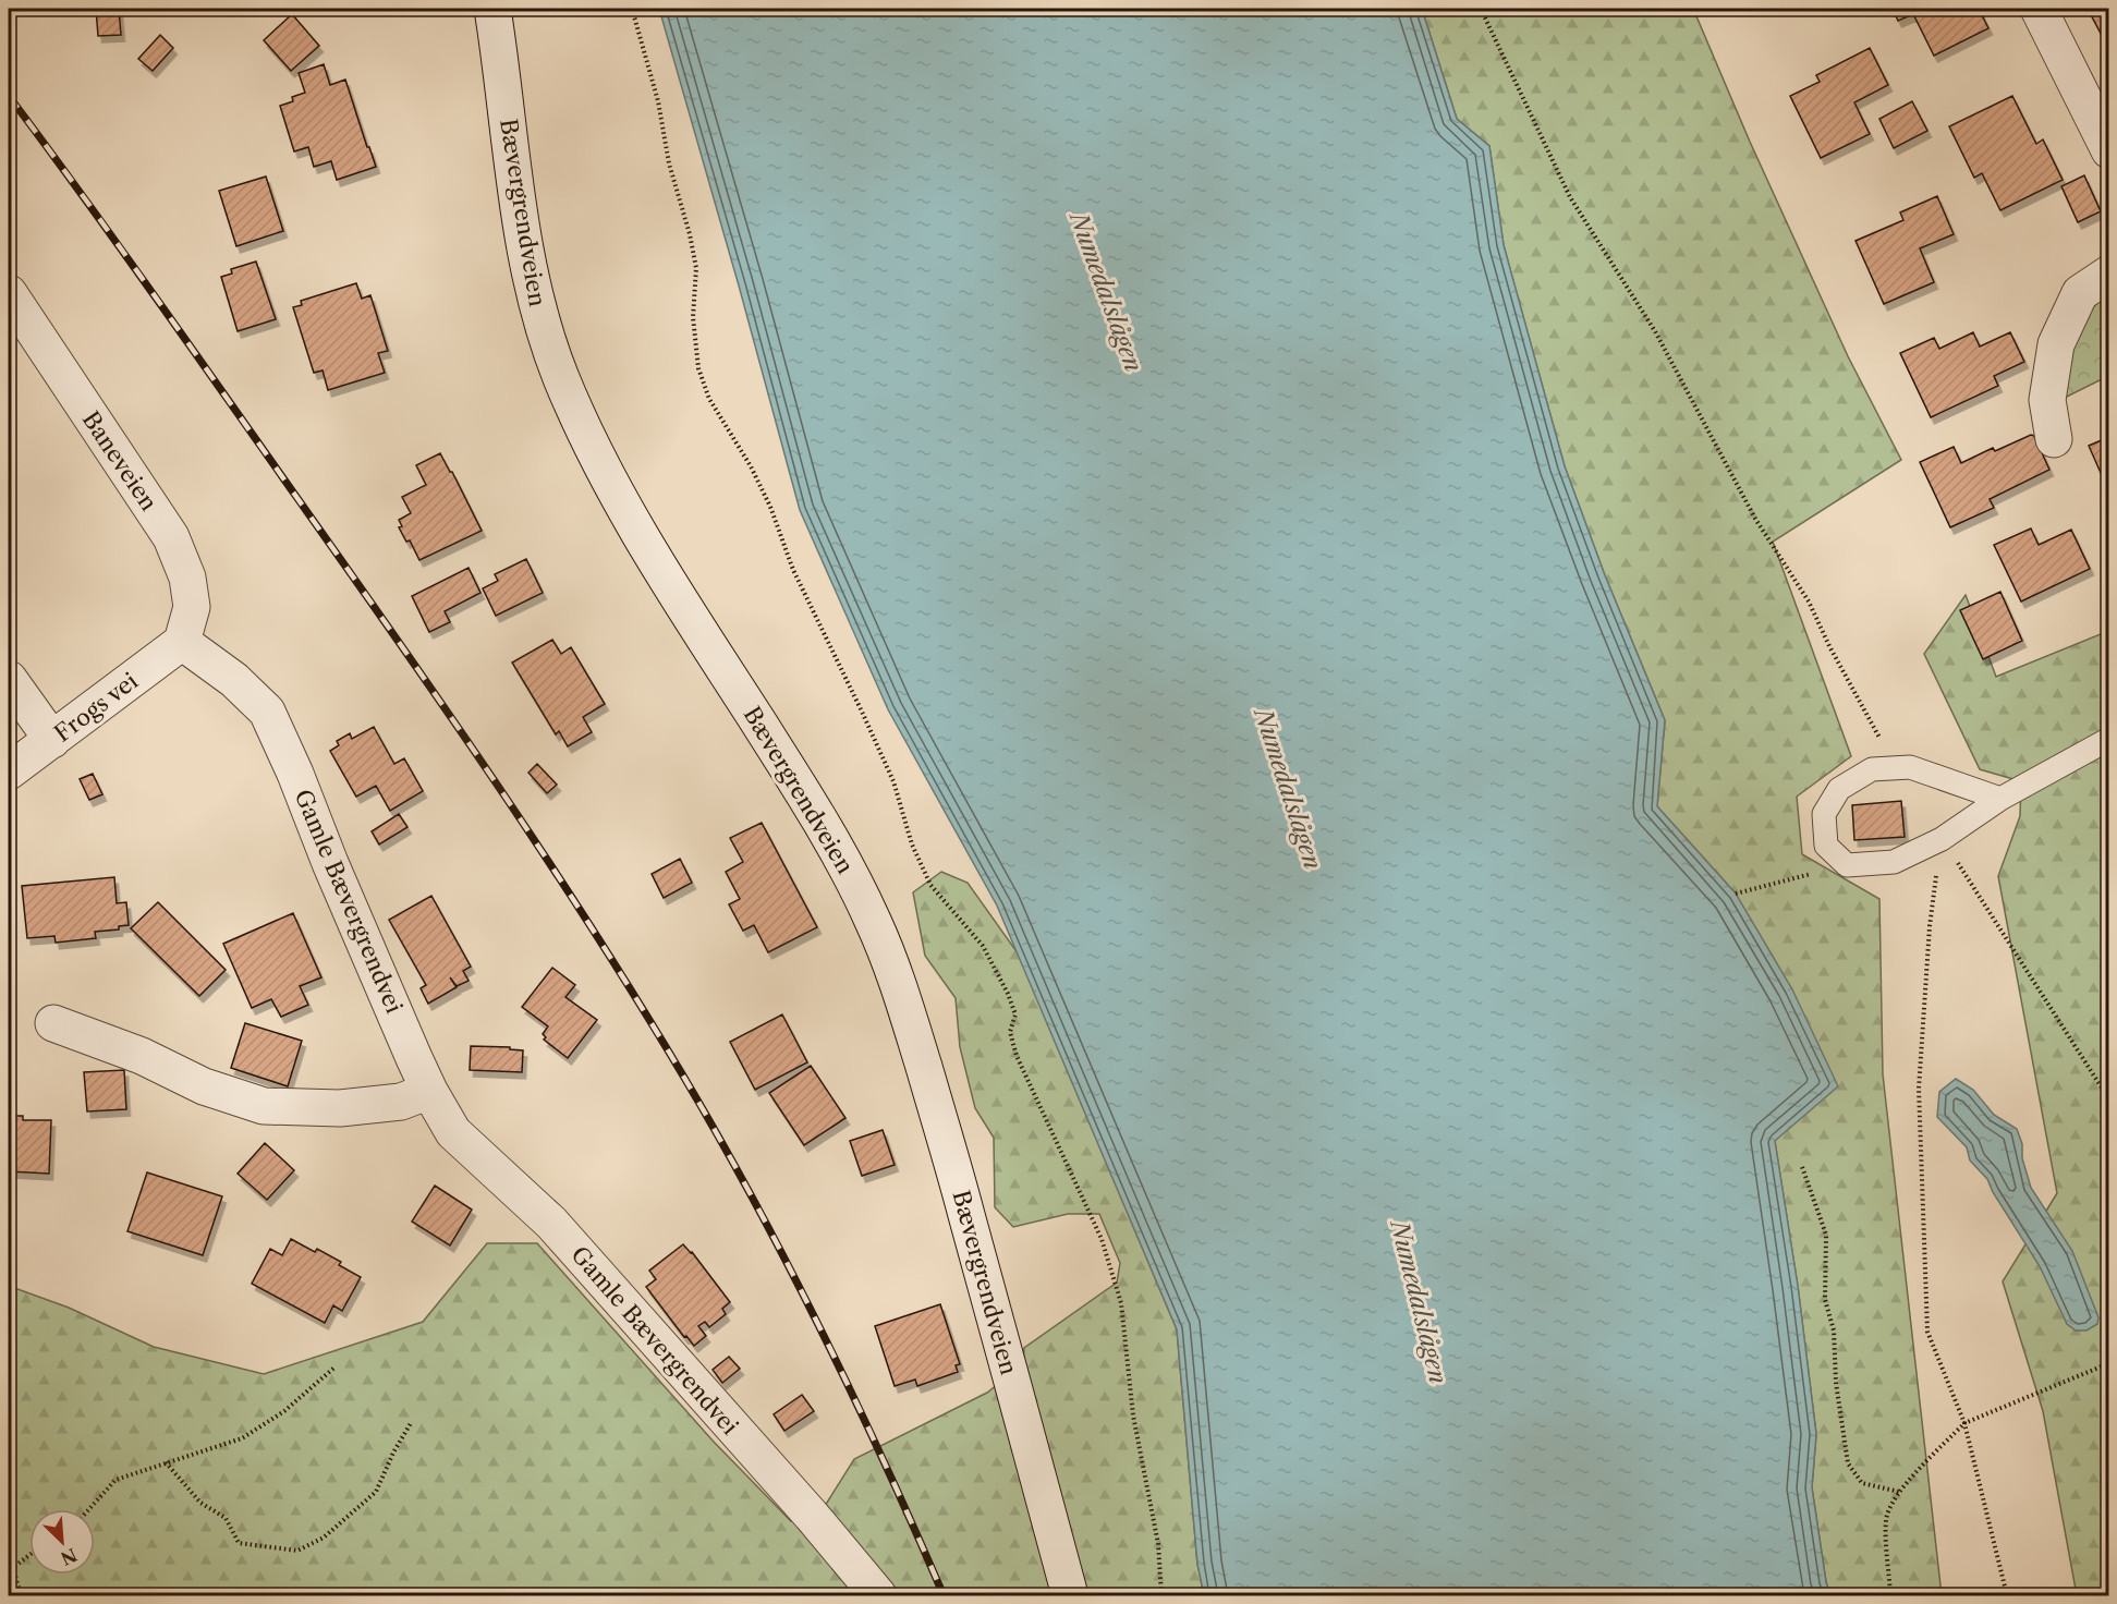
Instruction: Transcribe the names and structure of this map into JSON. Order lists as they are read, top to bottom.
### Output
{
  "streets": {
    "street": [
      "Bævergrendveien",
      "Baneveien",
      "Frogs vei",
      "Gamle Bævergrendvei"
    ]
  },
  "crossings": [
    ["Baneveien", "Frogs vei"],
    ["Baneveien", "Gamle Bævergrendvei"],
    ["Frogs vei", "Gamle Bævergrendvei"]
  ],
  "water": ["Numedalslågen"],
  "north": "bottom right"
}
